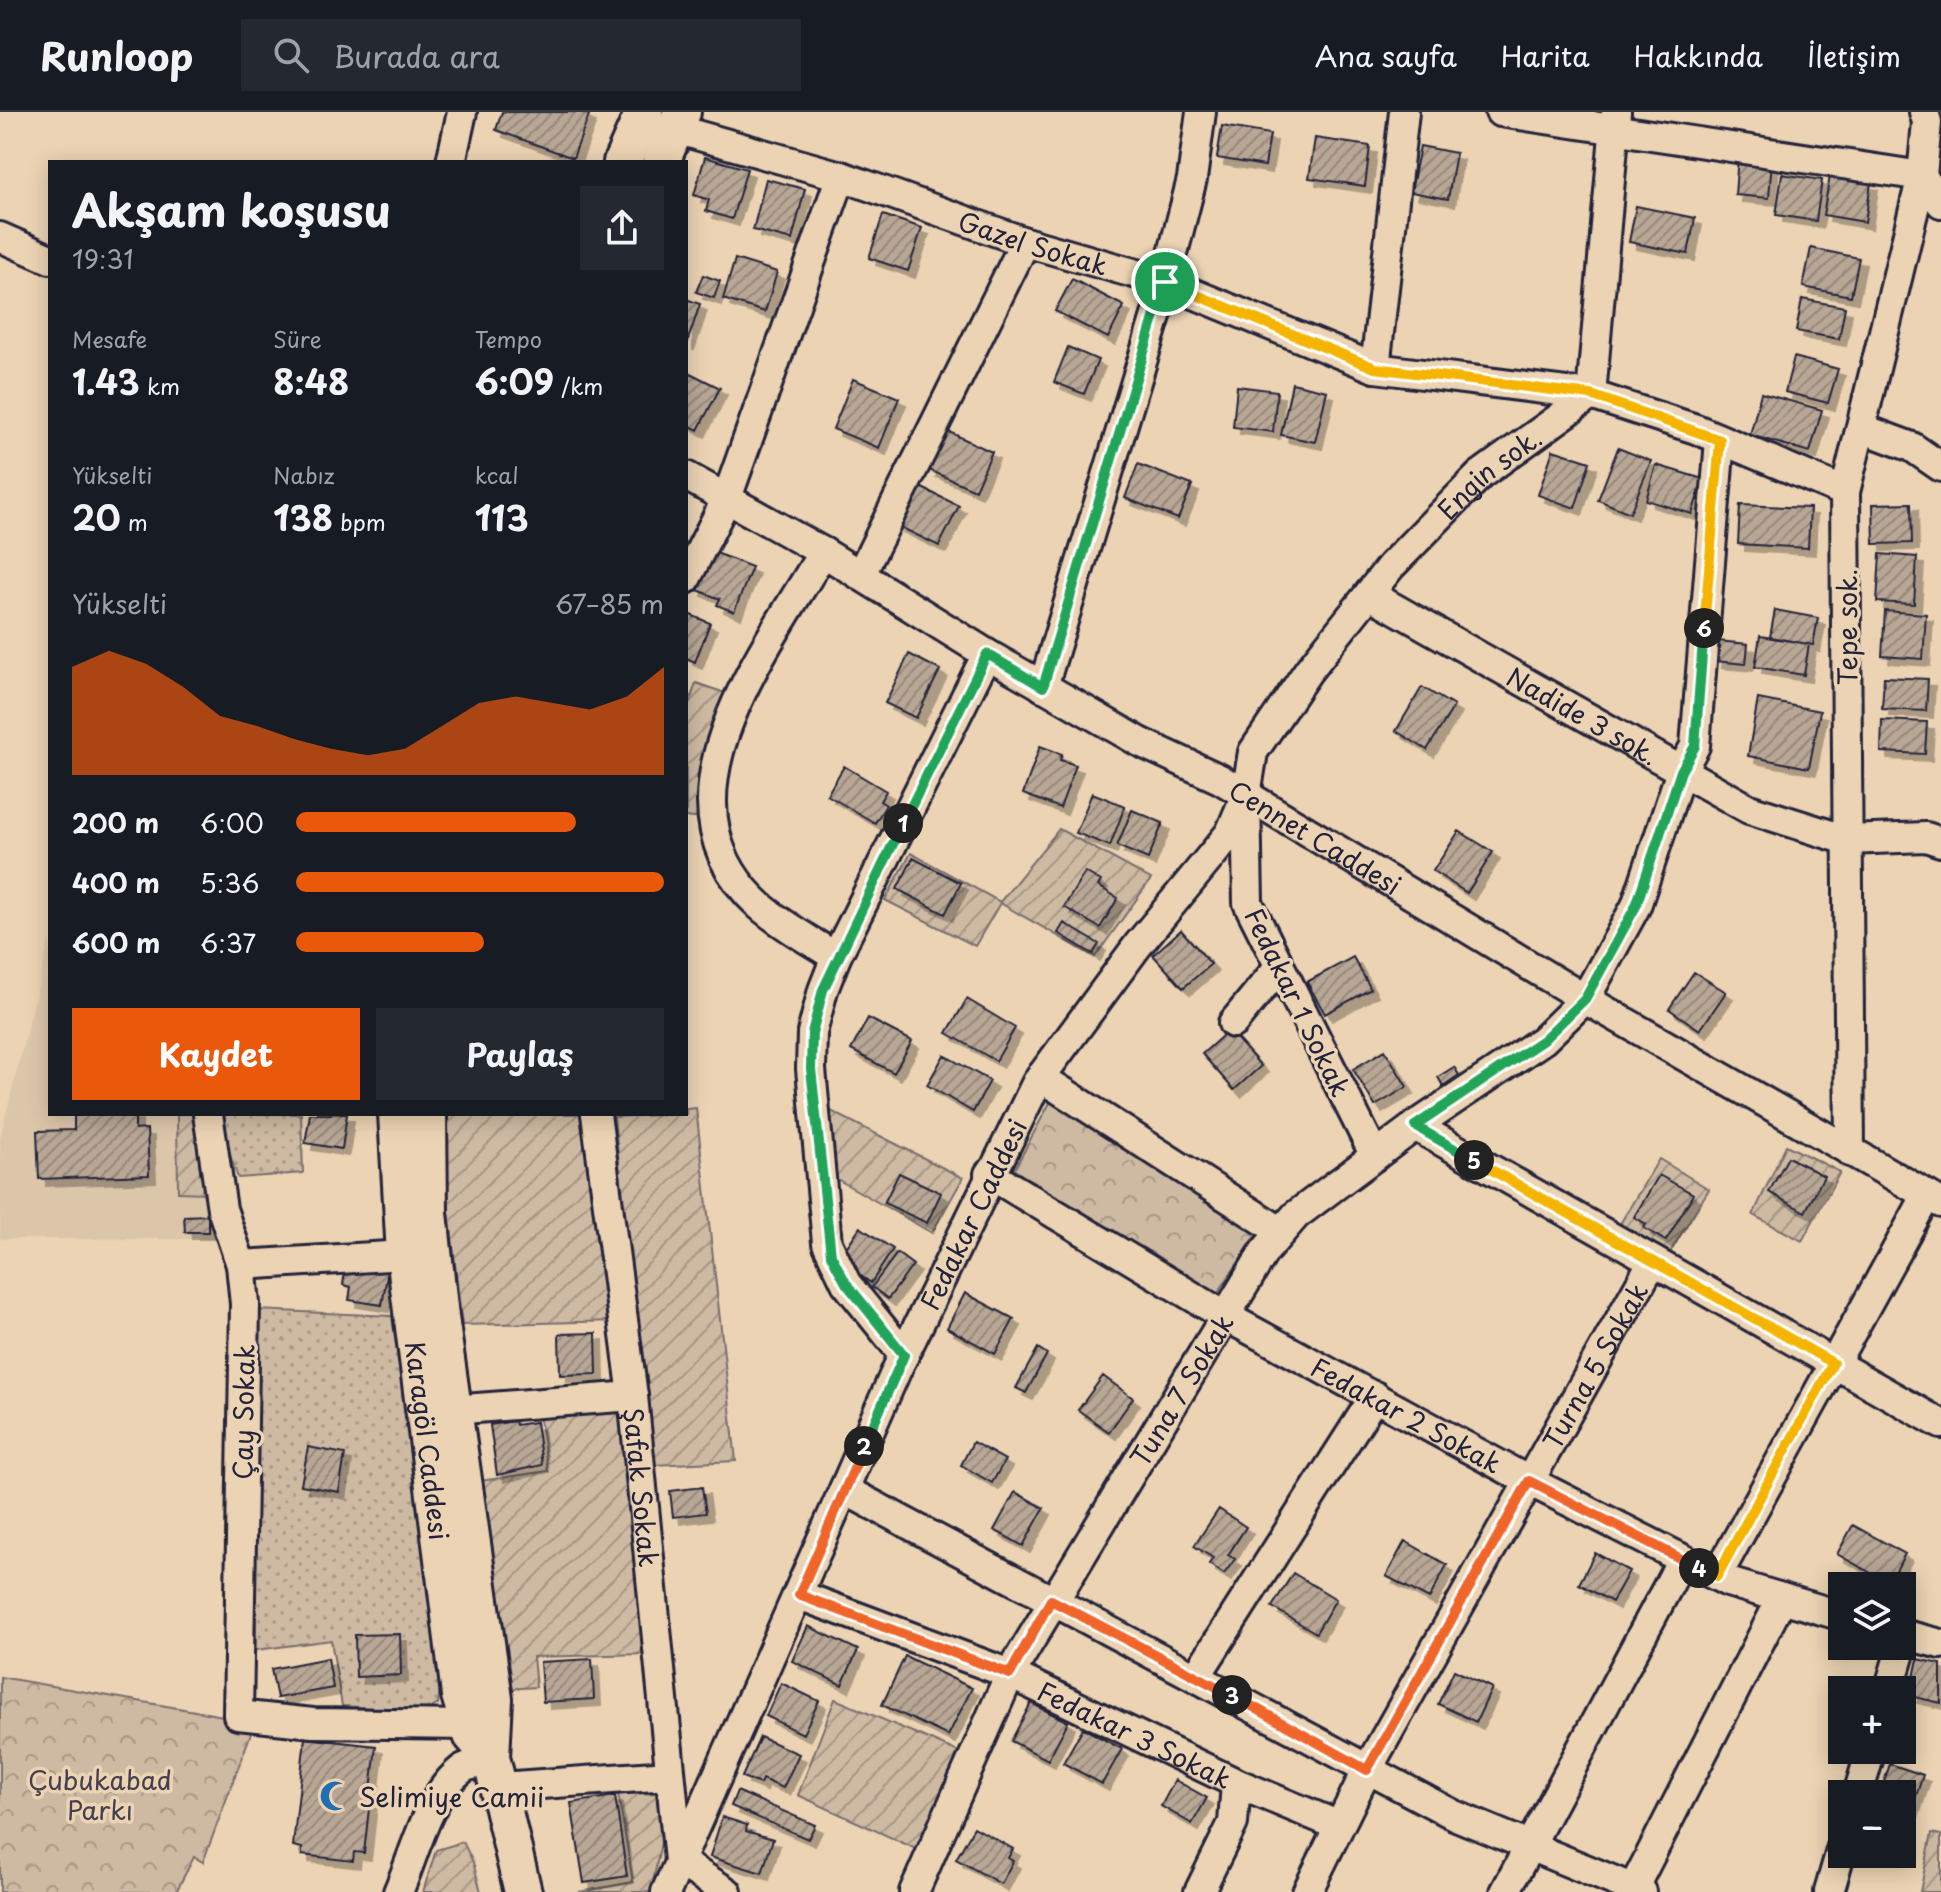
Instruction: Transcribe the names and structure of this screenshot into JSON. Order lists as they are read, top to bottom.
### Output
{
  "streets": {
    "main road": ["Karagöl Caddesi"],
    "street": [
      "Gazel Sokak",
      "Engin sok.",
      "Tepe sok.",
      "Nadide 3 sok.",
      "Cennet Caddesi",
      "Fedakar 1 Sokak",
      "Fedakar Caddesi",
      "Turna 5 Sokak",
      "Tuna 7 Sokak",
      "Çay Sokak",
      "Fedakar 2 Sokak",
      "Şafak Sokak",
      "Fedakar 3 Sokak"
    ]
  },
  "crossings": [
    ["Gazel Sokak", "Engin sok."],
    ["Gazel Sokak", "Tepe sok."],
    ["Gazel Sokak", "Tuna 7 Sokak"],
    ["Engin sok.", "Nadide 3 sok."],
    ["Engin sok.", "Cennet Caddesi"],
    ["Engin sok.", "Fedakar 1 Sokak"],
    ["Engin sok.", "Fedakar Caddesi"],
    ["Tepe sok.", "Nadide 3 sok."],
    ["Tepe sok.", "Cennet Caddesi"],
    ["Nadide 3 sok.", "Tuna 7 Sokak"],
    ["Cennet Caddesi", "Fedakar 1 Sokak"],
    ["Cennet Caddesi", "Fedakar Caddesi"],
    ["Cennet Caddesi", "Tuna 7 Sokak"],
    ["Fedakar 1 Sokak", "Fedakar Caddesi"],
    ["Fedakar 1 Sokak", "Tuna 7 Sokak"],
    ["Fedakar Caddesi", "Fedakar 2 Sokak"],
    ["Fedakar Caddesi", "Şafak Sokak"],
    ["Fedakar Caddesi", "Fedakar 3 Sokak"],
    ["Turna 5 Sokak", "Fedakar 2 Sokak"],
    ["Turna 5 Sokak", "Fedakar 3 Sokak"],
    ["Tuna 7 Sokak", "Fedakar 2 Sokak"],
    ["Tuna 7 Sokak", "Fedakar 3 Sokak"],
    ["Çay Sokak", "Karagöl Caddesi"]
  ],
  "parks": ["Çubukabad Parkı"],
  "places": {
    "mosque": ["Selimiye Camii"]
  },
  "page": {
    "header": "Runloop",
    "search": "Burada ara",
    "nav": [
      "Ana sayfa",
      "Harita",
      "Hakkında",
      "İletişim"
    ],
    "heading": ["Akşam koşusu", "19:31"],
    "stats": [
      ["Mesafe", "1.43 km"],
      ["Süre", "8:48"],
      ["Tempo", "6:09 /km"],
      ["Yükselti", "20 m"],
      ["Nabız", "138 bpm"],
      ["kcal", "113"]
    ],
    "chart": ["Yükselti", "67–85 m"],
    "pins": [
      "6",
      "1",
      "5",
      "2",
      "4",
      "3"
    ],
    "list": [
      {
        "name": "200 m",
        "note": "6:00"
      },
      {
        "name": "400 m",
        "note": "5:36"
      },
      {
        "name": "600 m",
        "note": "6:37"
      }
    ],
    "buttons": ["Kaydet", "Paylaş"],
    "map_buttons": ["+", "−"]
  }
}
